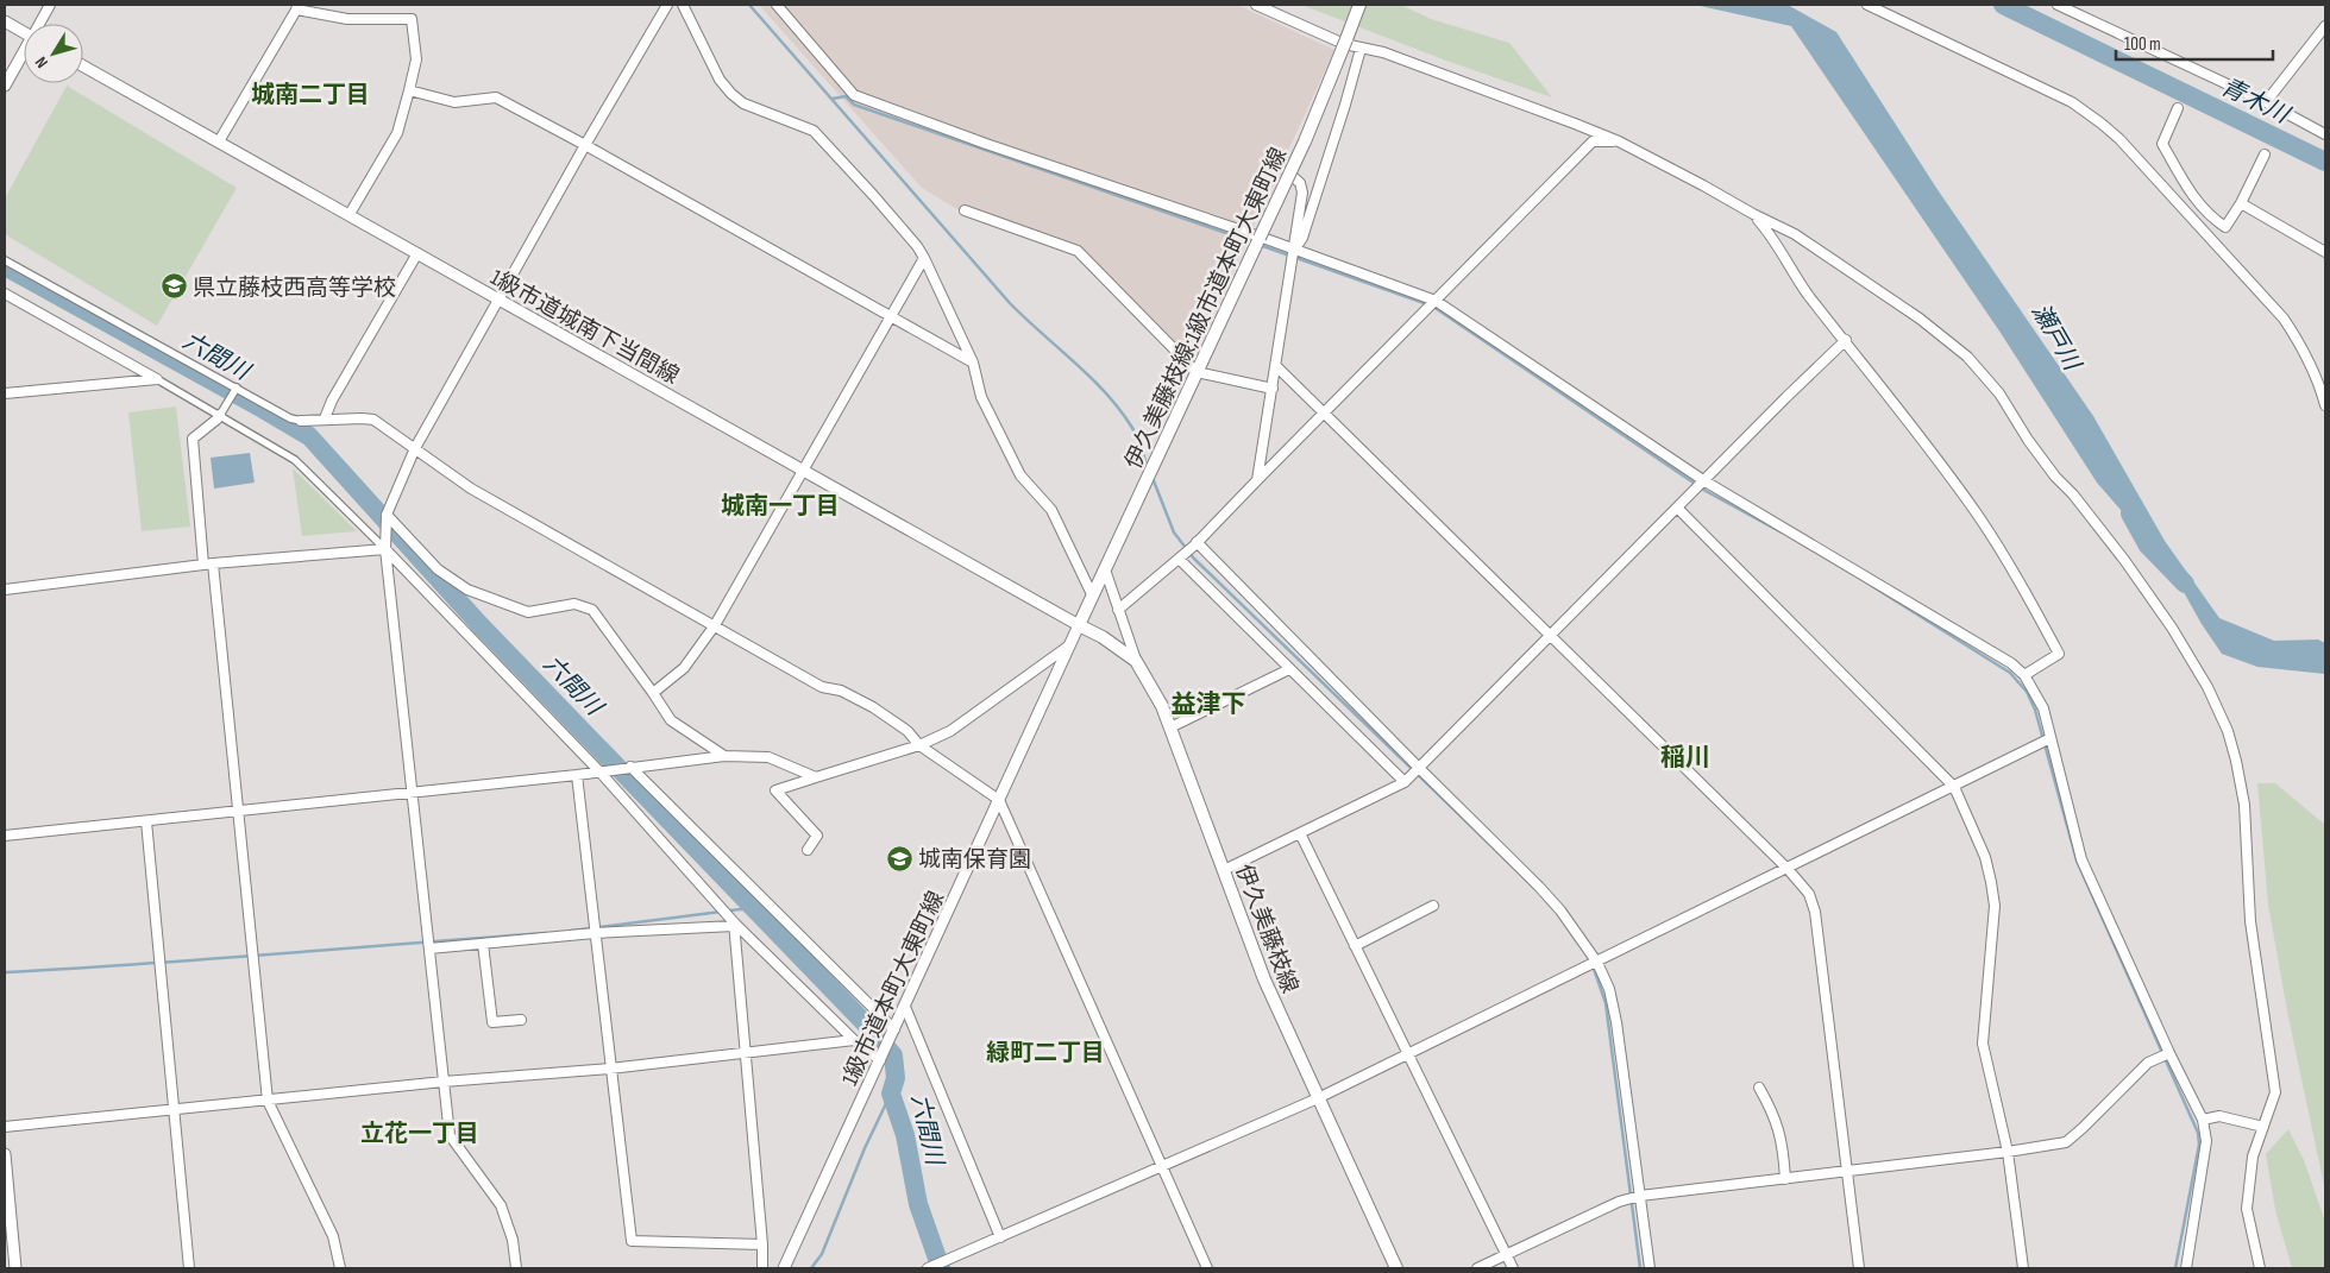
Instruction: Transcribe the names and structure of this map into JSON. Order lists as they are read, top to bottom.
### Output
{
  "streets": {
    "main road": ["伊久美藤枝線;1級市道本町大東町線", "伊久美藤枝線"],
    "street": ["1級市道城南下当間線", "1級市道本町大東町線"]
  },
  "crossings": [
    ["伊久美藤枝線;1級市道本町大東町線", "1級市道城南下当間線"],
    ["伊久美藤枝線;1級市道本町大東町線", "伊久美藤枝線"],
    ["伊久美藤枝線;1級市道本町大東町線", "1級市道本町大東町線"],
    ["1級市道城南下当間線", "伊久美藤枝線"],
    ["1級市道城南下当間線", "1級市道本町大東町線"],
    ["伊久美藤枝線", "1級市道本町大東町線"]
  ],
  "districts": [
    "城南二丁目",
    "城南一丁目",
    "益津下",
    "稲川",
    "緑町二丁目",
    "立花一丁目"
  ],
  "water": ["青木川", "瀬戸川", "六間川"],
  "places": {
    "school or university": ["県立藤枝西高等学校", "城南保育園"]
  },
  "scale_bar": "100 m",
  "north": "bottom left"
}
